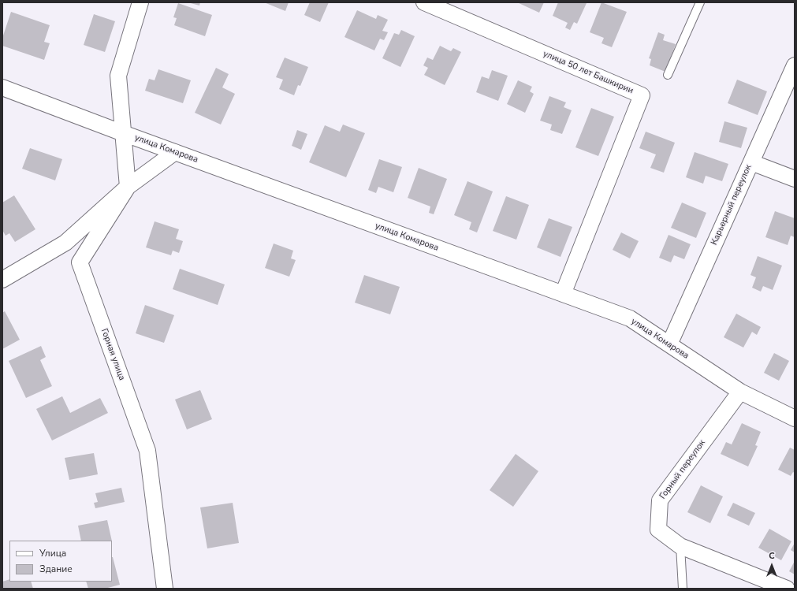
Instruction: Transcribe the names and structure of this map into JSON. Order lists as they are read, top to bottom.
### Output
{
  "streets": {
    "street": [
      "улица 50 лет Башкирии",
      "улица Комарова",
      "Карьерный переулок",
      "Горная улица",
      "Горный переулок"
    ]
  },
  "crossings": [
    ["улица 50 лет Башкирии", "улица Комарова"],
    ["улица Комарова", "Карьерный переулок"],
    ["улица Комарова", "Горный переулок"]
  ],
  "legend": ["Улица", "Здание"],
  "north": "top"
}
